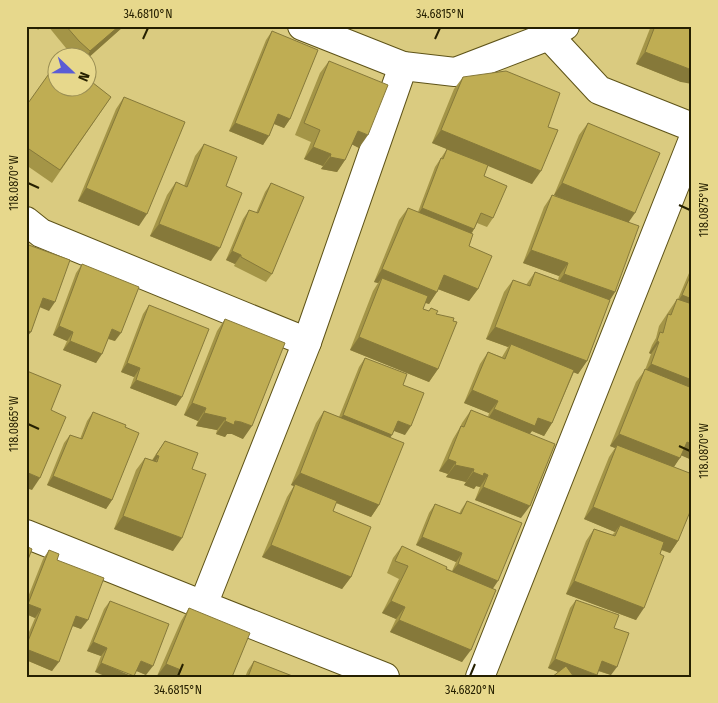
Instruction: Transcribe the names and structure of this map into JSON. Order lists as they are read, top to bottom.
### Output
{
  "north": "right",
  "coordinates": [
    "34.6810°N",
    "34.6815°N",
    "118.0870°W",
    "118.0875°W",
    "118.0865°W",
    "34.6820°N"
  ]
}
